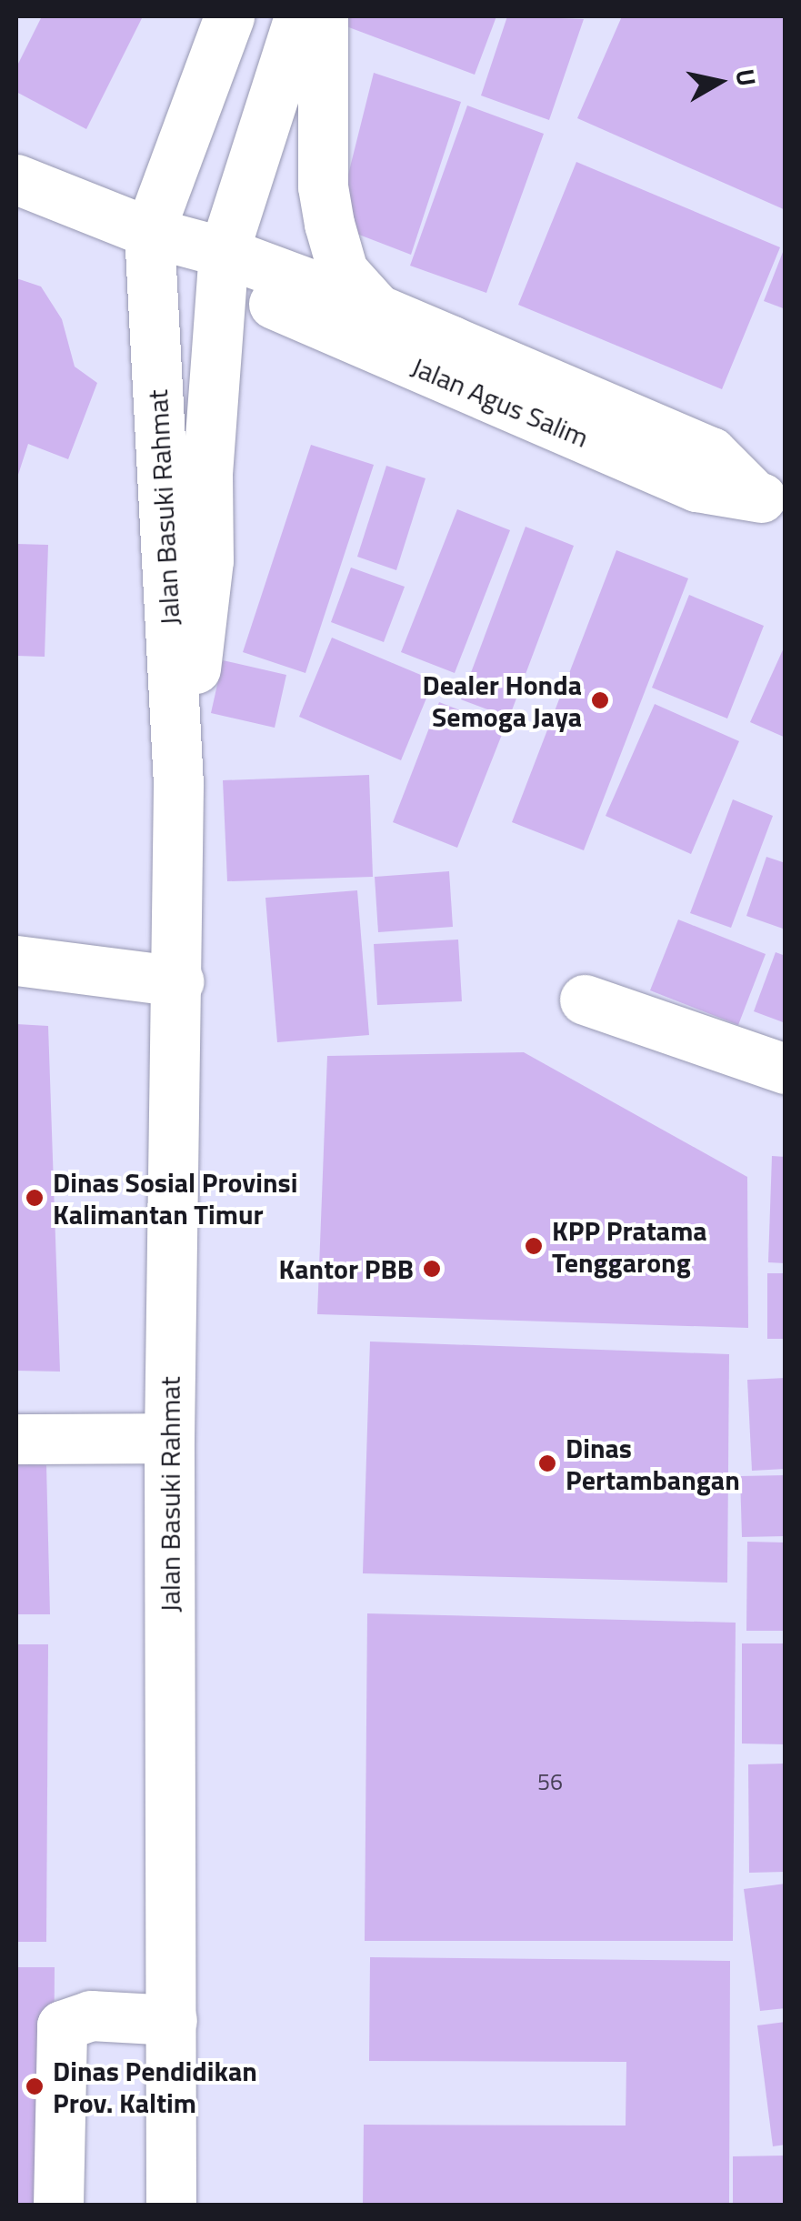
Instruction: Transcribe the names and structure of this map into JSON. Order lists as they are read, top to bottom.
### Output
{
  "streets": {
    "street": ["Jalan Agus Salim", "Jalan Basuki Rahmat"]
  },
  "crossings": [
    ["Jalan Agus Salim", "Jalan Basuki Rahmat"]
  ],
  "places": [
    "Dealer Honda Semoga Jaya",
    "Dinas Sosial Provinsi Kalimantan Timur",
    "KPP Pratama Tenggarong",
    "Kantor PBB",
    "Dinas Pertambangan",
    "Dinas Pendidikan Prov. Kaltim"
  ],
  "house_numbers": ["56"],
  "north": "right"
}
